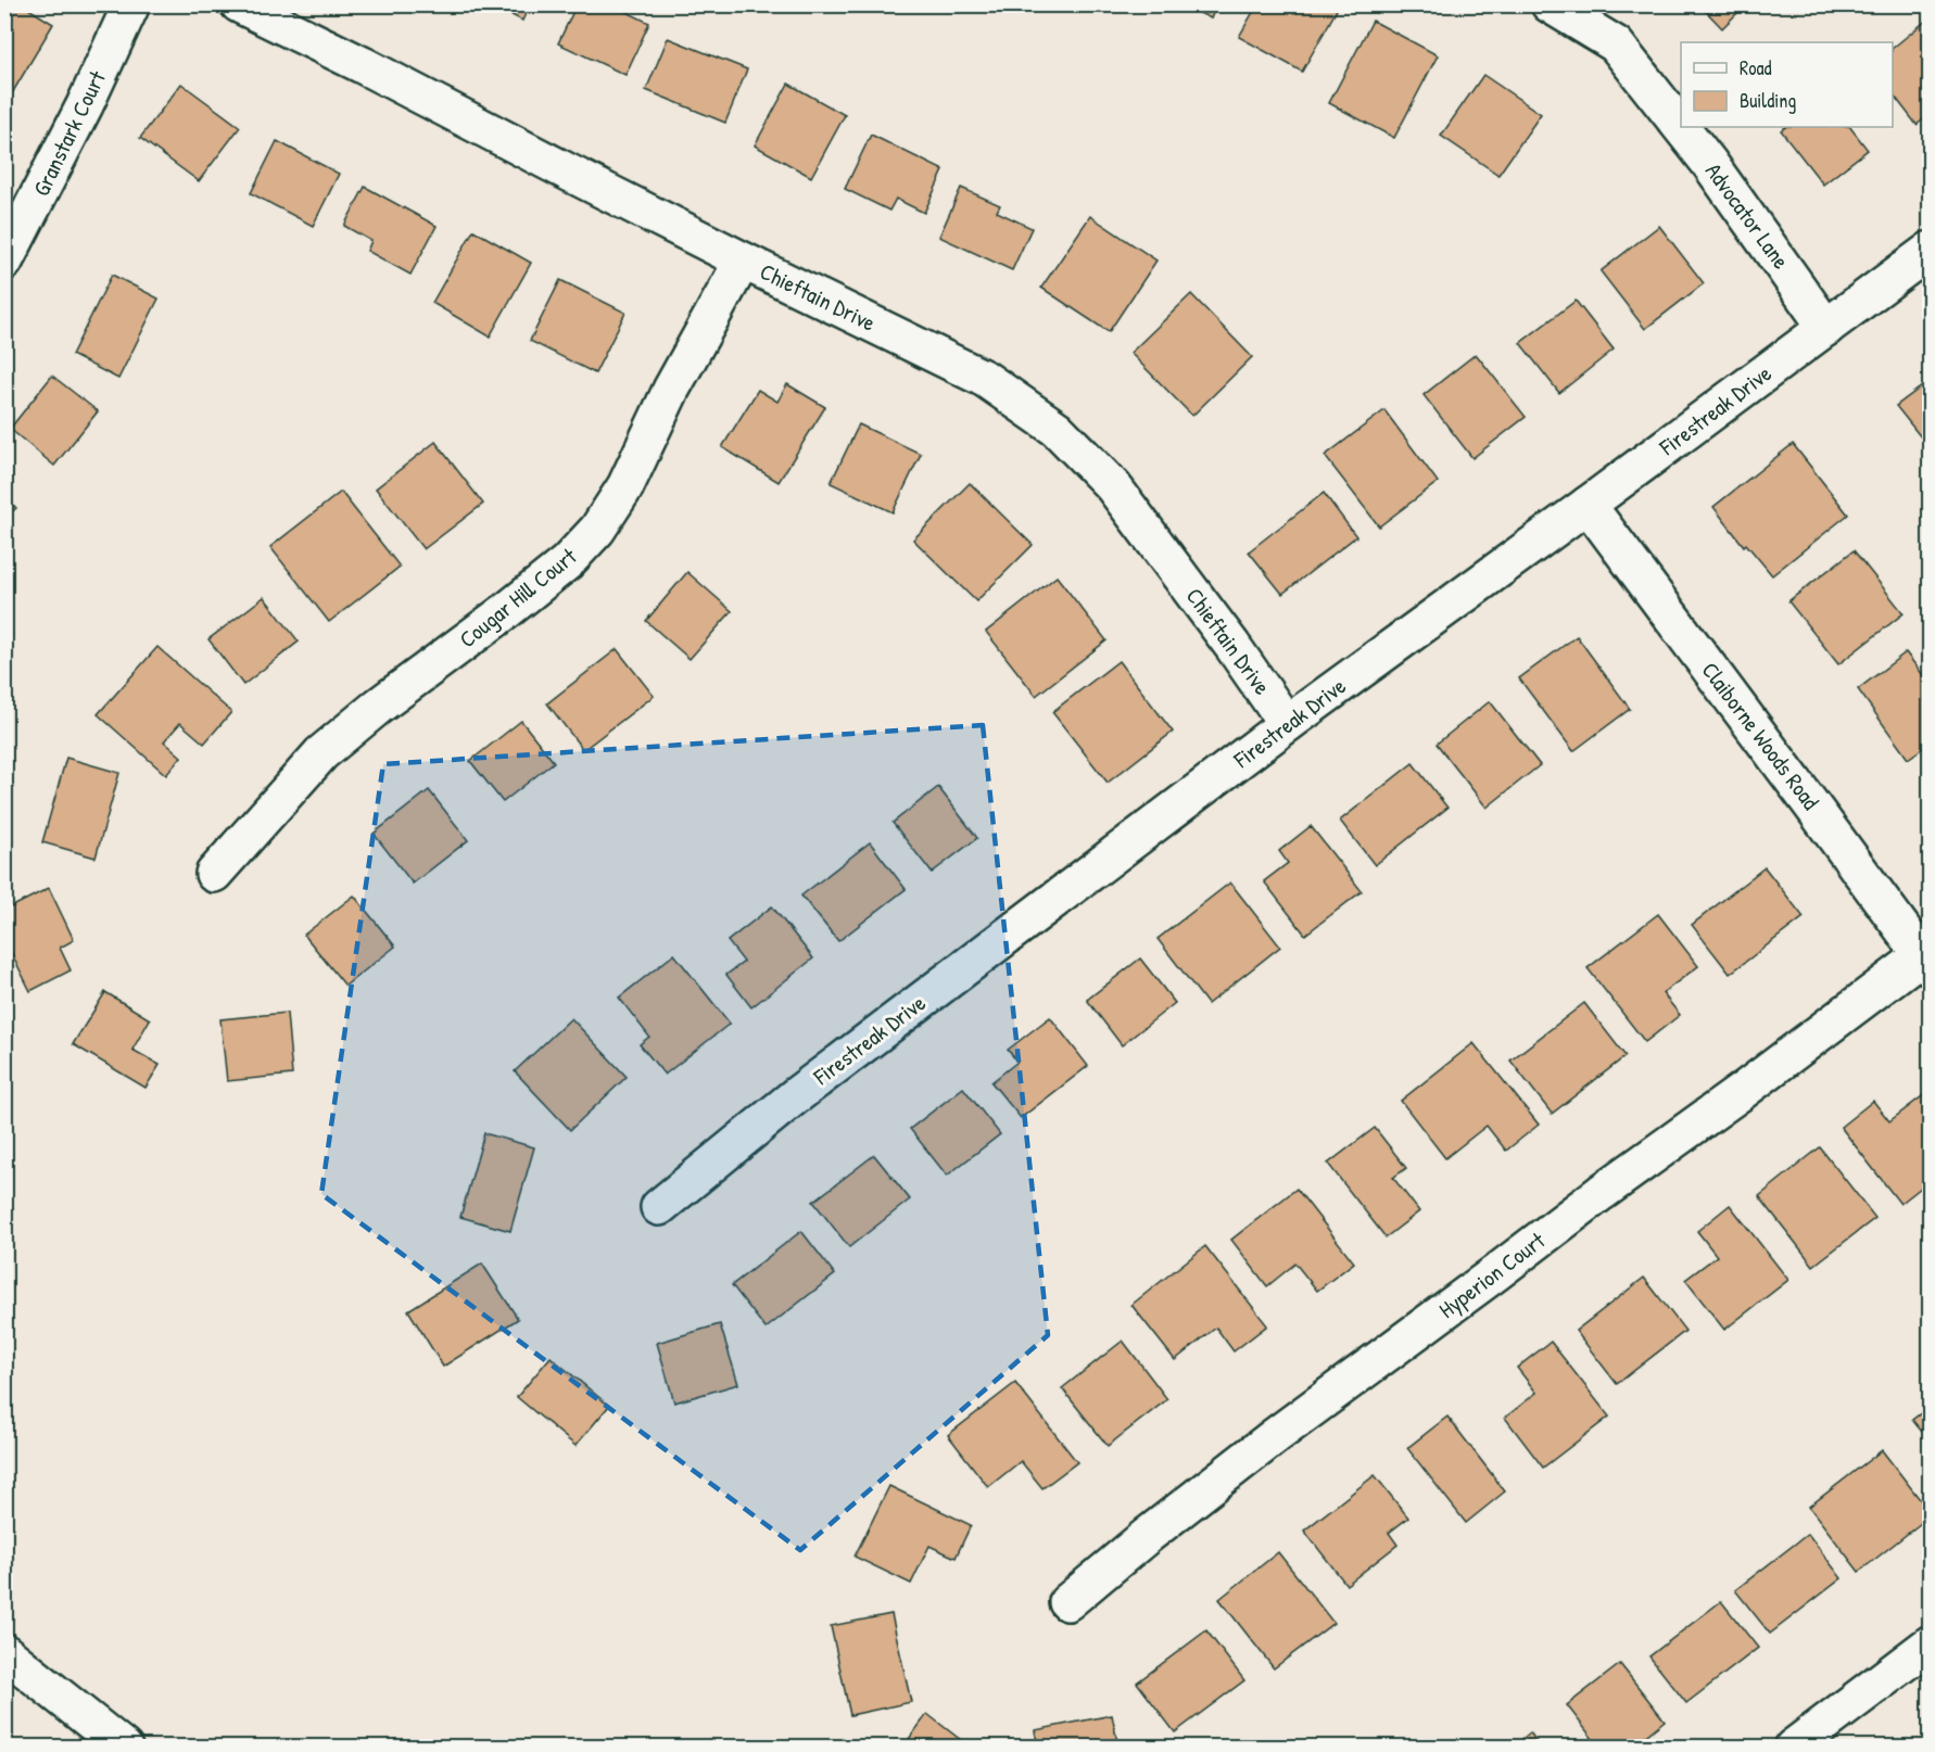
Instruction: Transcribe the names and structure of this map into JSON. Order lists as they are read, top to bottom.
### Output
{
  "streets": {
    "main road": [
      "Granstark Court",
      "Advocator Lane",
      "Chieftain Drive",
      "Firestreak Drive",
      "Cougar Hill Court",
      "Claiborne Woods Road",
      "Hyperion Court"
    ]
  },
  "crossings": [
    ["Advocator Lane", "Firestreak Drive"],
    ["Chieftain Drive", "Firestreak Drive"],
    ["Chieftain Drive", "Cougar Hill Court"],
    ["Firestreak Drive", "Claiborne Woods Road"],
    ["Claiborne Woods Road", "Hyperion Court"]
  ],
  "legend": ["Road", "Building"]
}
